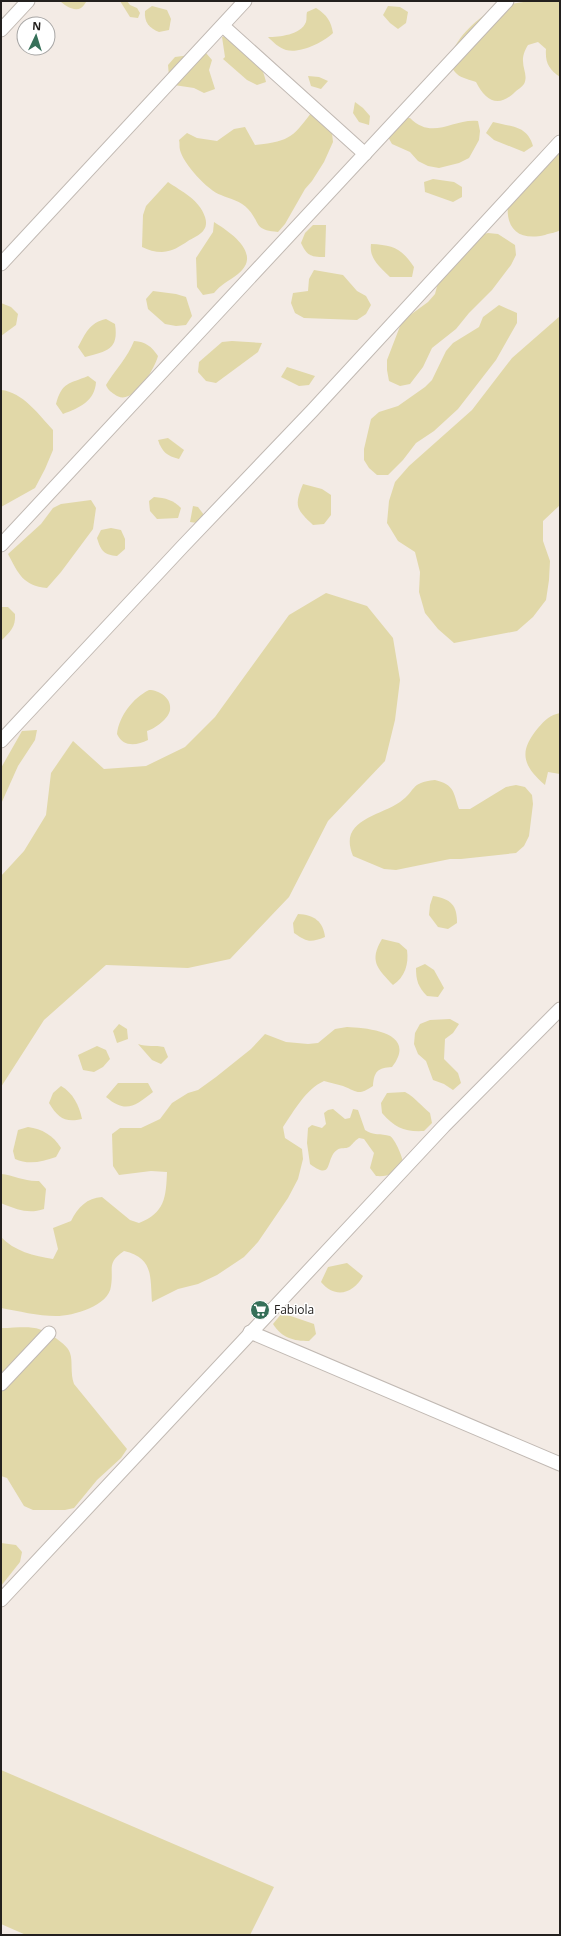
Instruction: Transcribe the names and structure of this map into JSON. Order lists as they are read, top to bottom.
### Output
{
  "places": {
    "supermarket": ["Fabiola"]
  },
  "north": "top"
}
